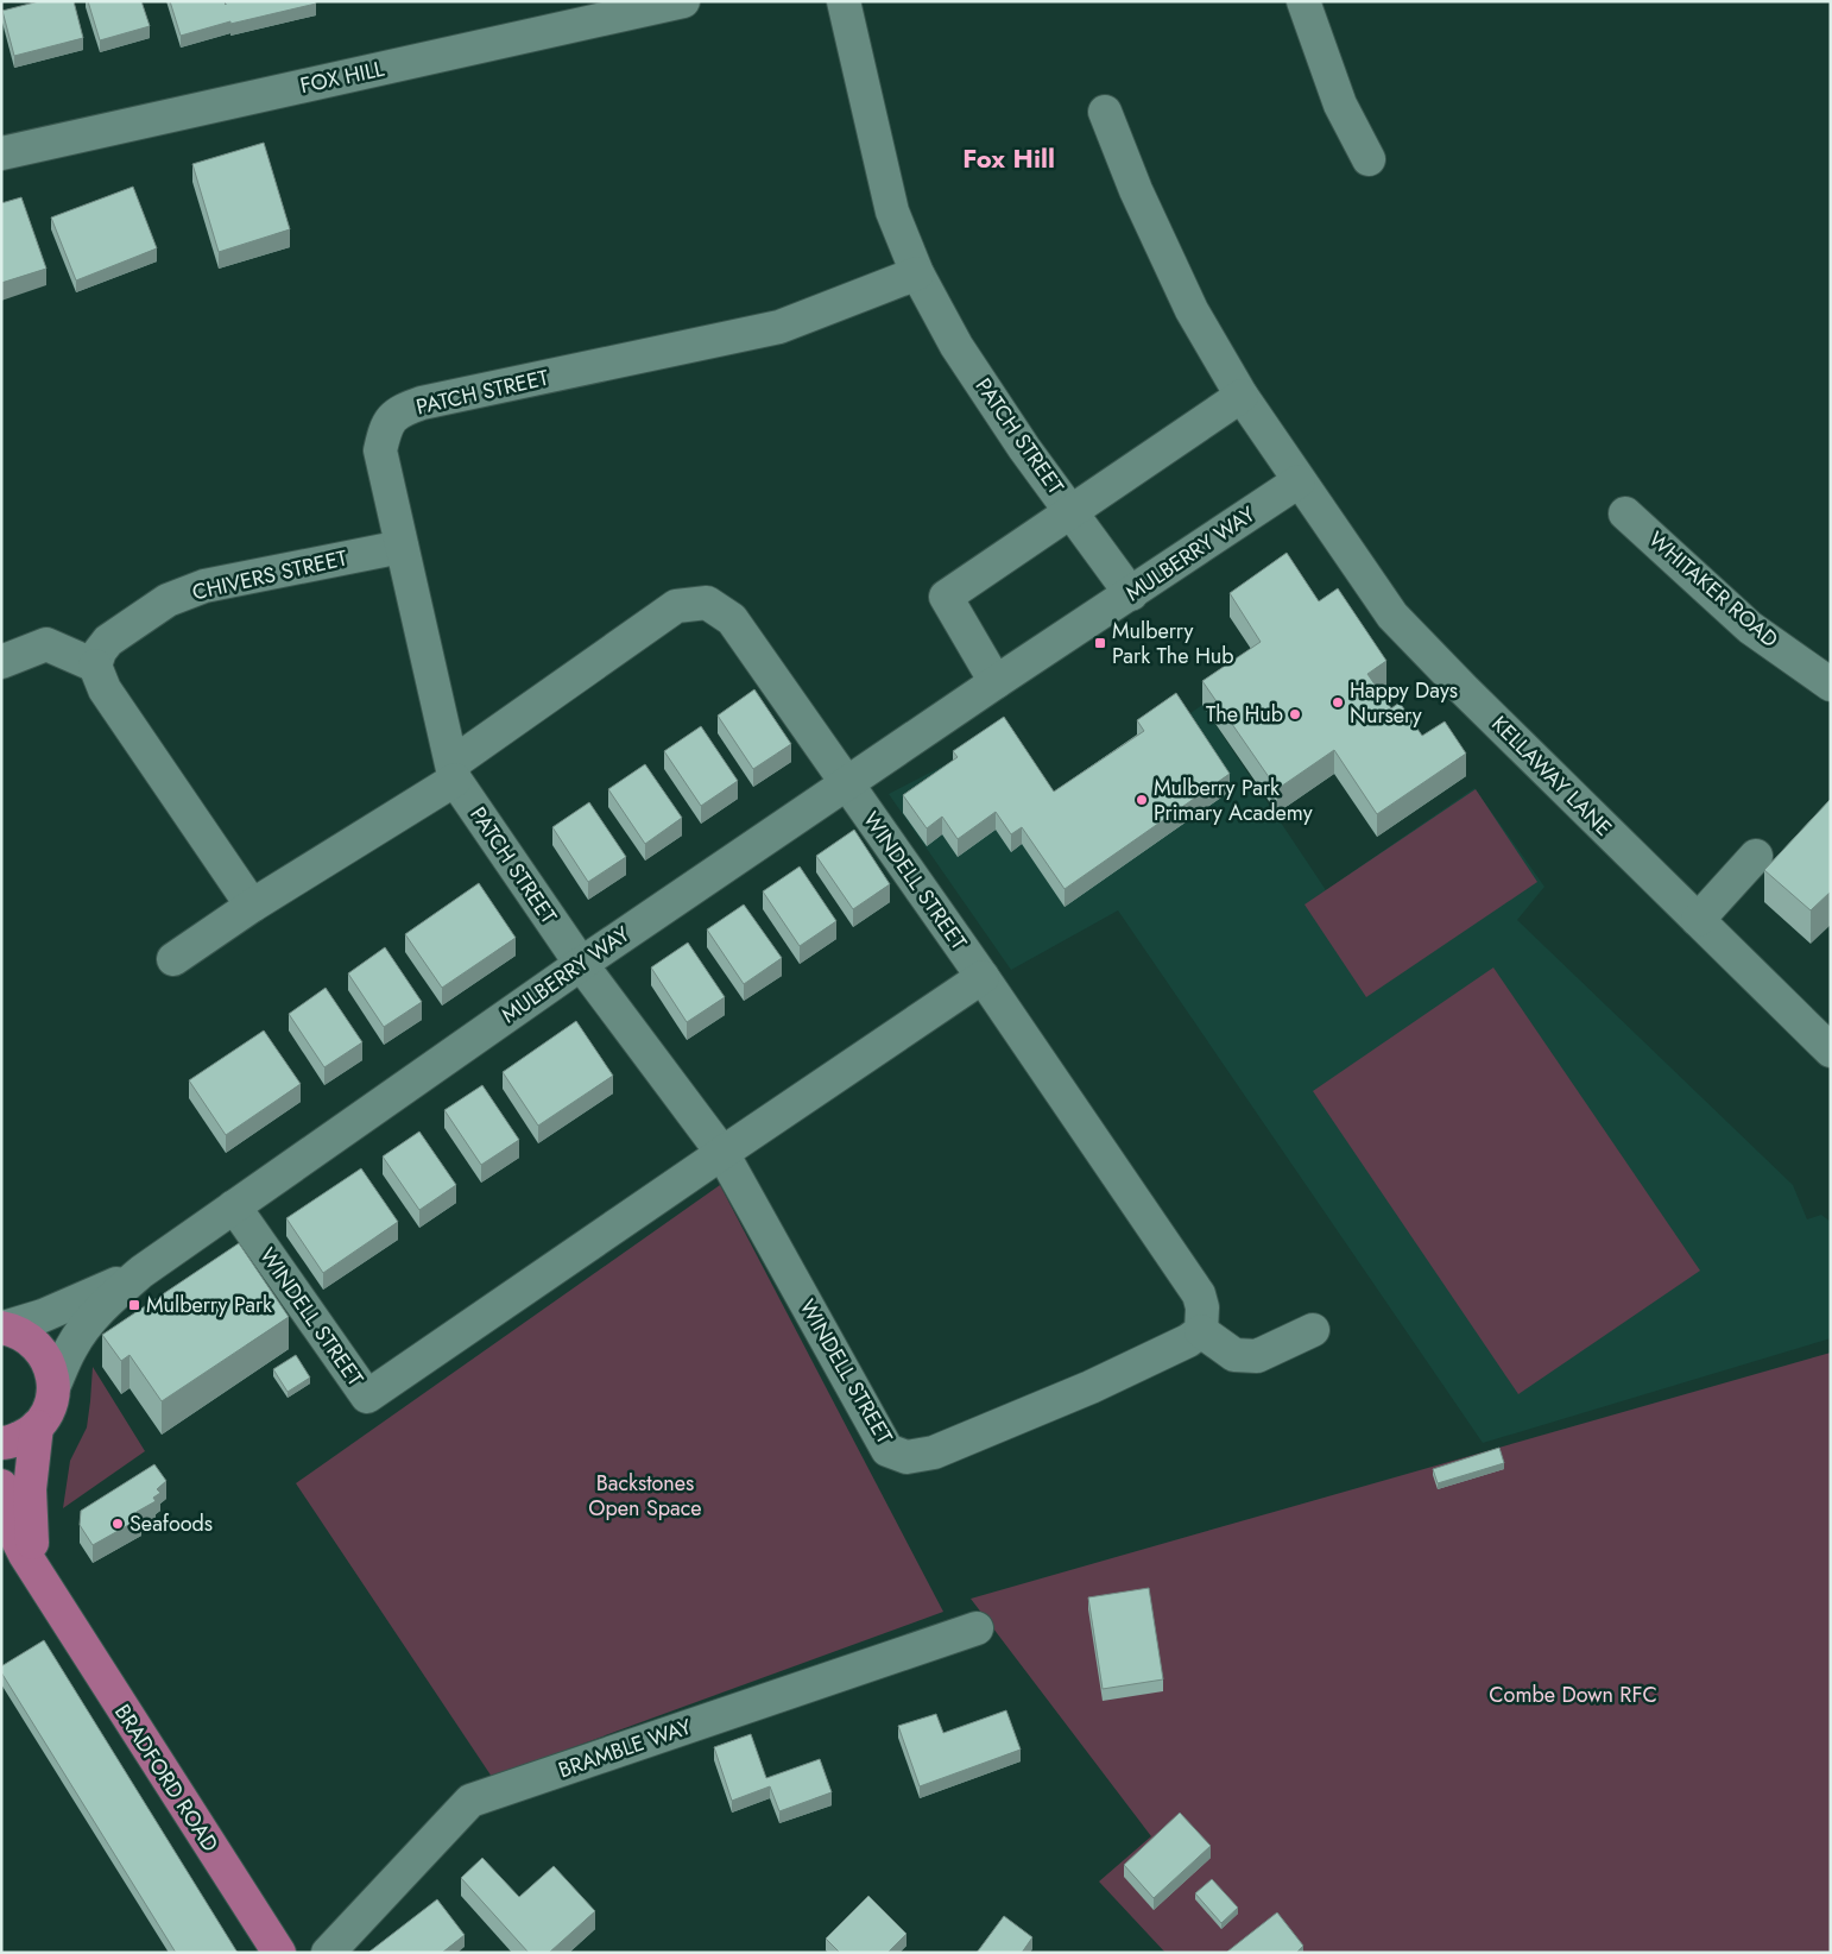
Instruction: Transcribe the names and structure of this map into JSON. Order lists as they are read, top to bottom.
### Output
{
  "streets": {
    "main road": ["BRADFORD ROAD"],
    "street": [
      "FOX HILL",
      "PATCH STREET",
      "MULBERRY WAY",
      "CHIVERS STREET",
      "WHITAKER ROAD",
      "KELLAWAY LANE",
      "WINDELL STREET",
      "BRAMBLE WAY"
    ]
  },
  "crossings": [
    ["PATCH STREET", "MULBERRY WAY"],
    ["PATCH STREET", "CHIVERS STREET"],
    ["PATCH STREET", "WINDELL STREET"],
    ["MULBERRY WAY", "KELLAWAY LANE"],
    ["MULBERRY WAY", "WINDELL STREET"],
    ["MULBERRY WAY", "BRADFORD ROAD"]
  ],
  "districts": ["Fox Hill"],
  "parks": ["Backstones Open Space", "Combe Down RFC"],
  "places": {
    "transit": ["Mulberry Park The Hub", "Mulberry Park"],
    "other": [
      "Happy Days Nursery",
      "The Hub",
      "Mulberry Park Primary Academy",
      "Seafoods"
    ]
  }
}
